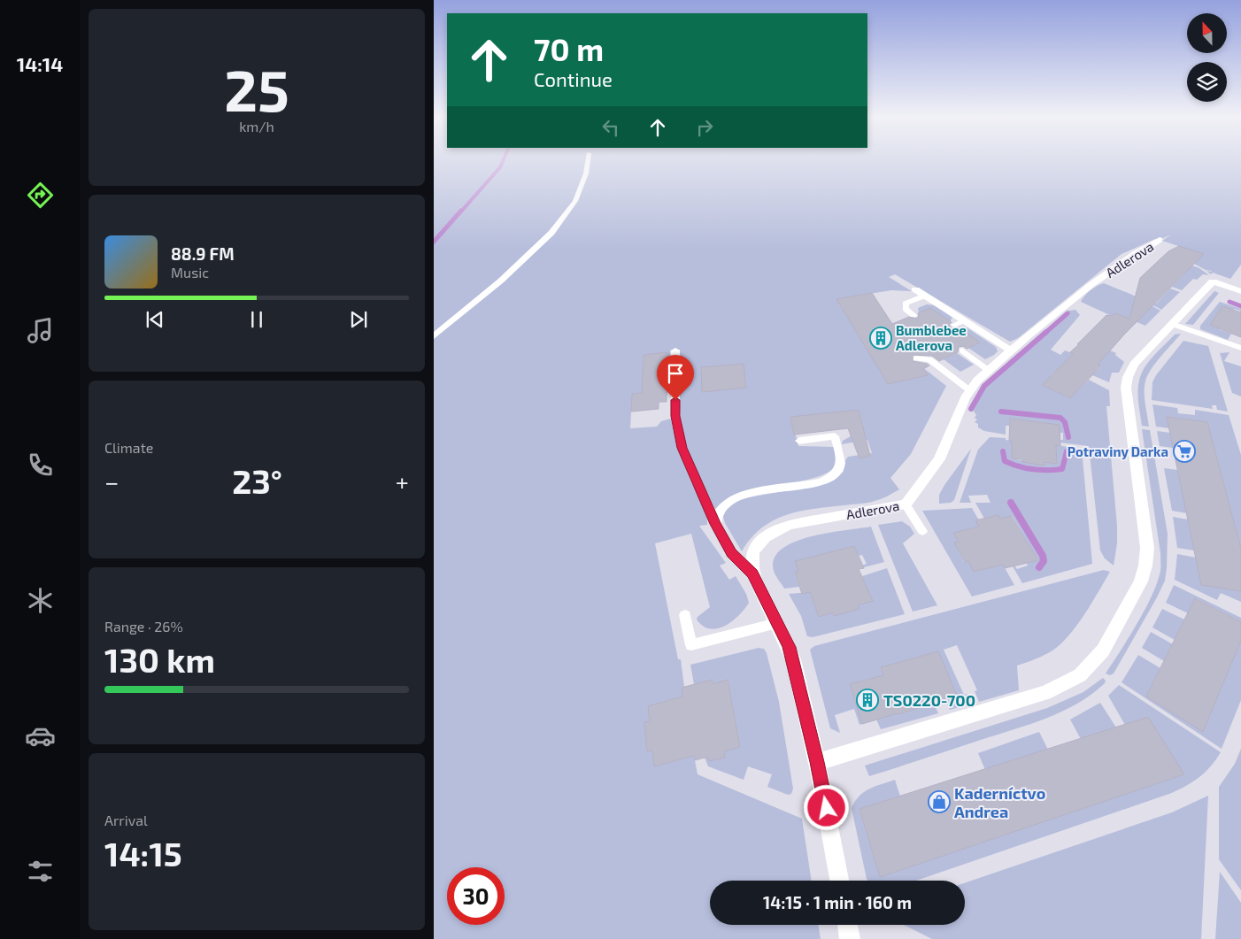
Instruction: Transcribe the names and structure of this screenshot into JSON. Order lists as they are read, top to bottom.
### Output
{
  "streets": {
    "street": ["Adlerova"]
  },
  "places": {
    "building": ["Bumblebee Adlerova", "TS0220-700"],
    "supermarket": ["Potraviny Darka"],
    "shop": ["Kaderníctvo Andrea"]
  },
  "north": "top",
  "page": {
    "tabs": "14:14",
    "tile": [
      ["25", "km/h"],
      "Climate",
      ["Range · 26%", "130 km"],
      ["Arrival", "14:15"]
    ],
    "turn": ["70 m", "Continue"],
    "song": ["88.9 FM", "Music"],
    "heat": ["−", "23°", "+"],
    "limit": "30",
    "trip": "14:15 · 1 min · 160 m"
  }
}
